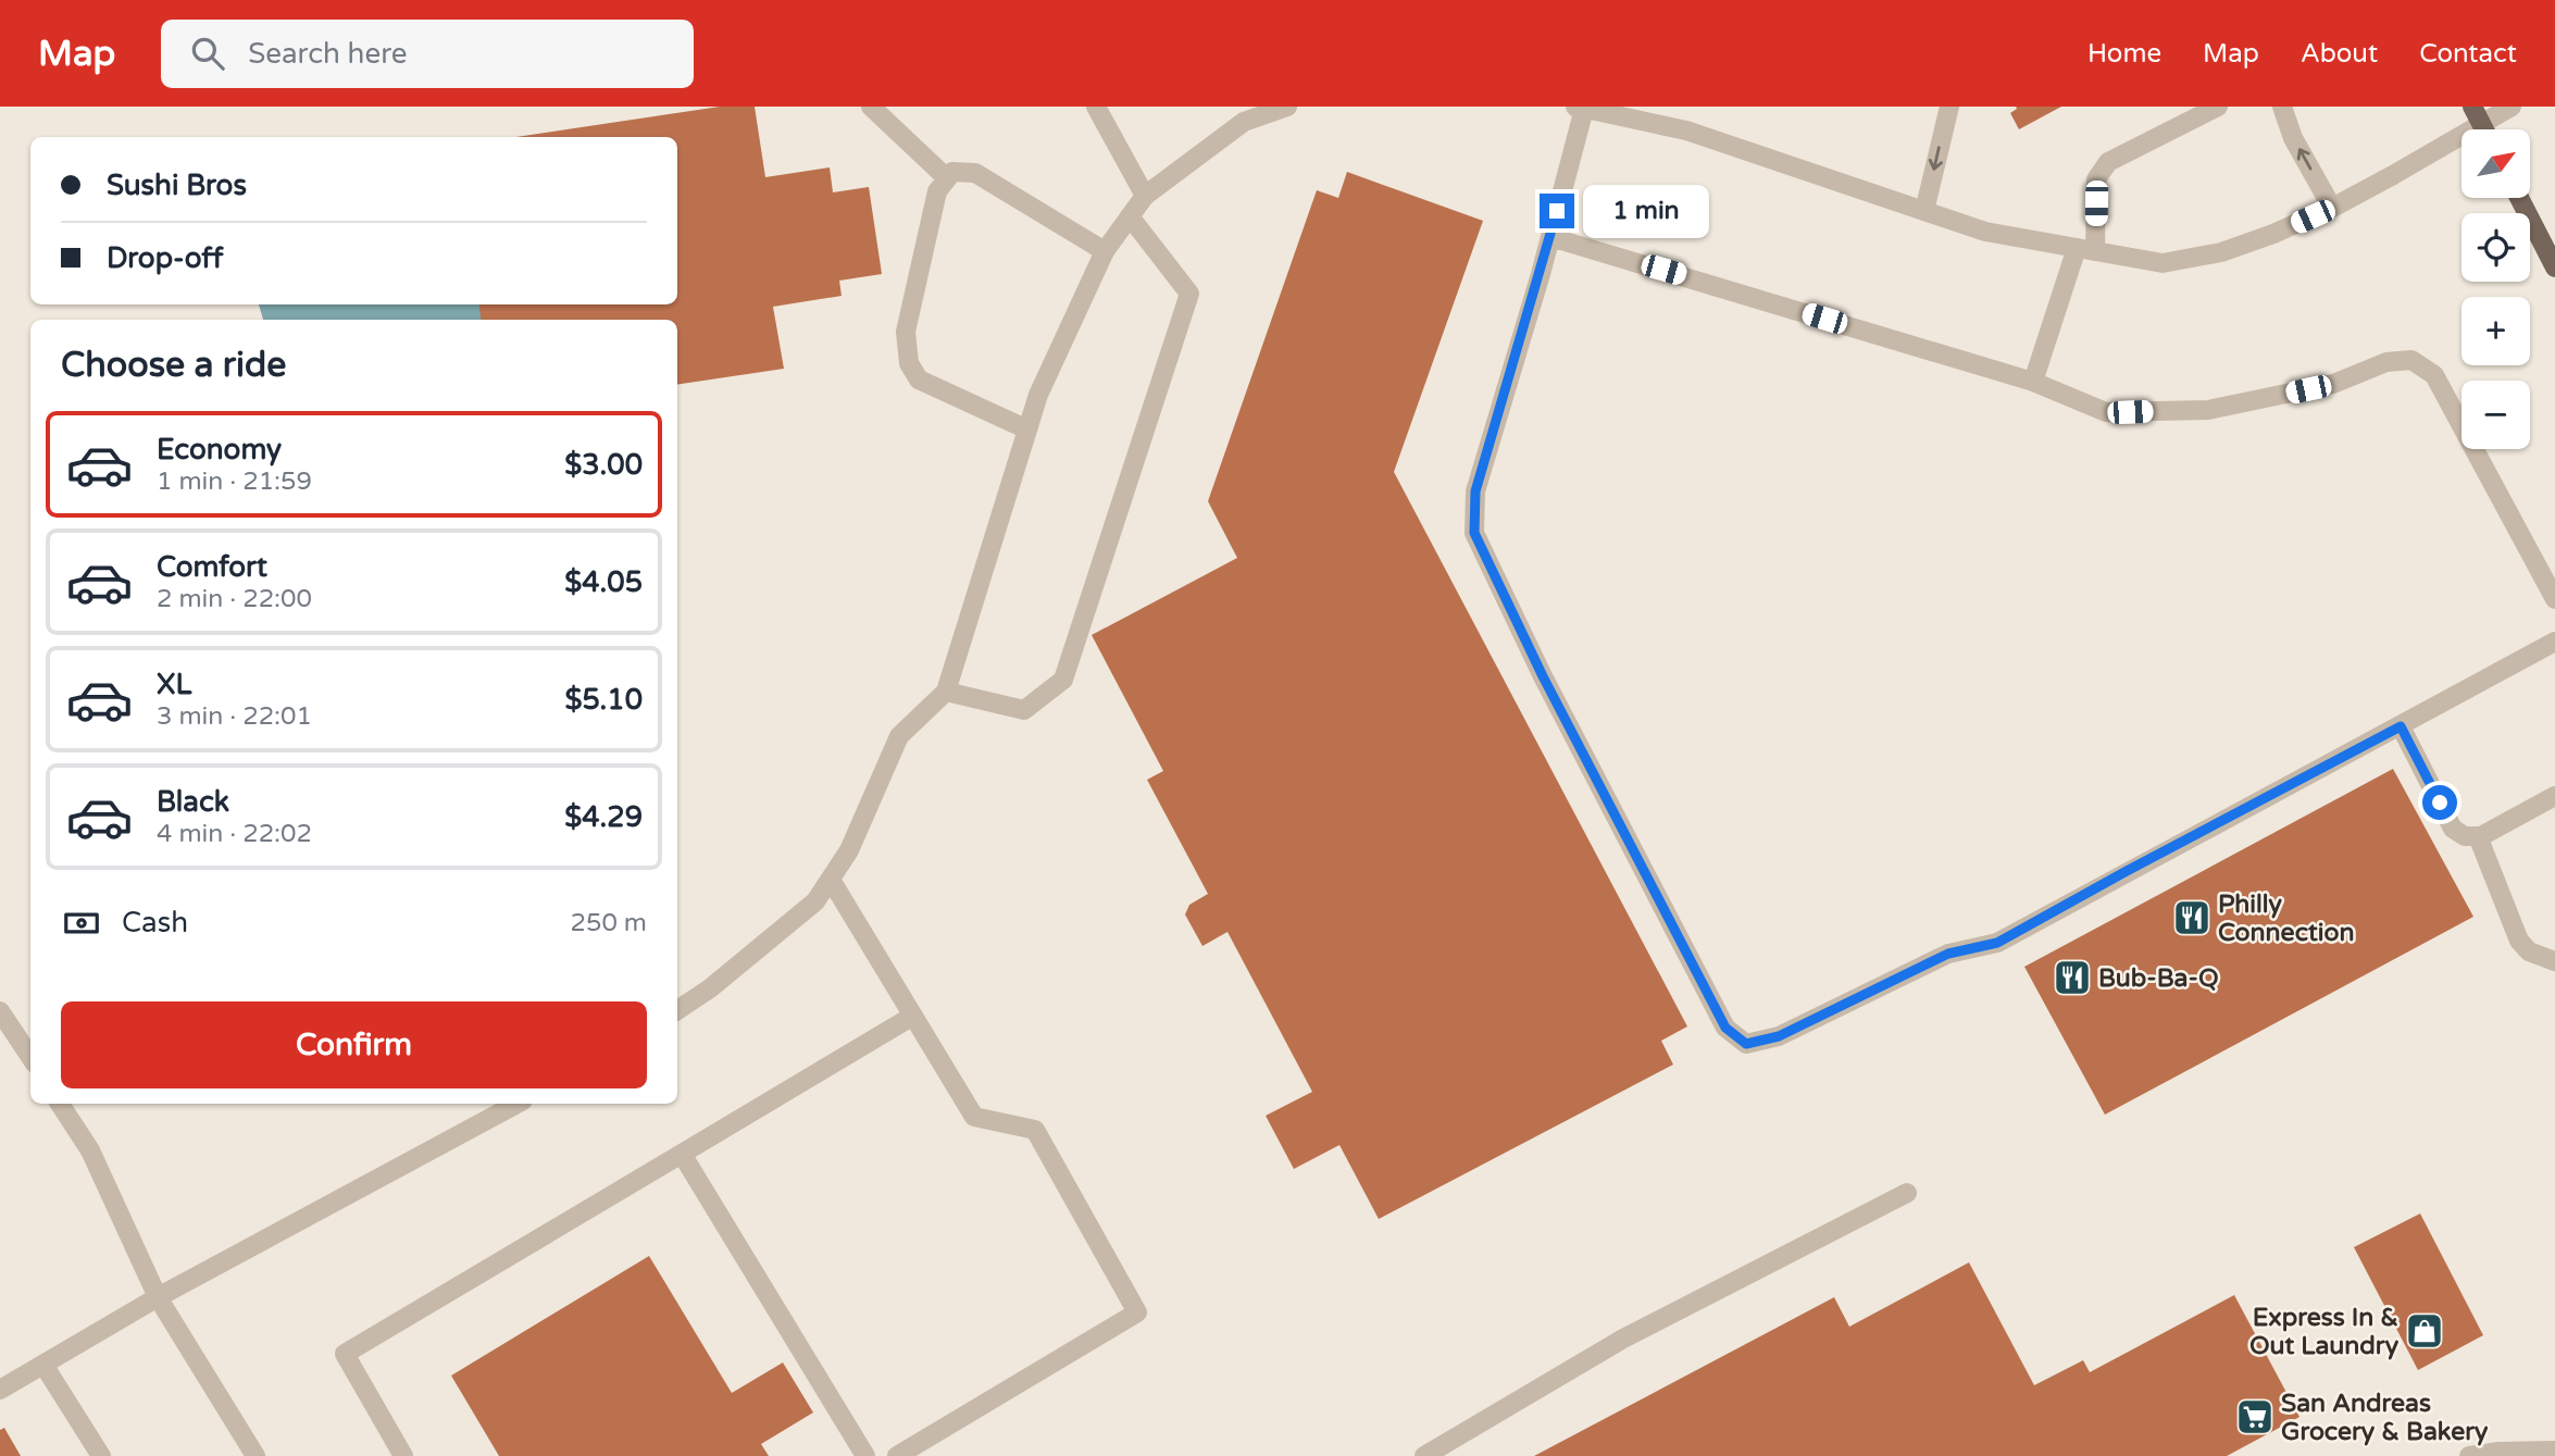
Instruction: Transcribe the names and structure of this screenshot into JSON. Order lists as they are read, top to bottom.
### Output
{
  "places": {
    "restaurant": ["Philly Connection", "Bub-Ba-Q"],
    "shop": ["Express In & Out Laundry"],
    "supermarket": ["San Andreas Grocery & Bakery"]
  },
  "north": "top right",
  "page": {
    "header": "Map",
    "search": "Search here",
    "nav": [
      "Home",
      "Map",
      "About",
      "Contact"
    ],
    "map_buttons": ["+", "−"],
    "banner": ["Sushi Bros", "Drop-off"],
    "bubble": "1 min",
    "heading": "Choose a ride",
    "list": [
      {
        "name": "Economy",
        "note": "1 min · 21:59",
        "value": "$3.00"
      },
      {
        "name": "Comfort",
        "note": "2 min · 22:00",
        "value": "$4.05"
      },
      {
        "name": "XL",
        "note": "3 min · 22:01",
        "value": "$5.10"
      },
      {
        "name": "Black",
        "note": "4 min · 22:02",
        "value": "$4.29"
      }
    ],
    "pay": ["Cash", "250 m"],
    "buttons": "Confirm"
  }
}
